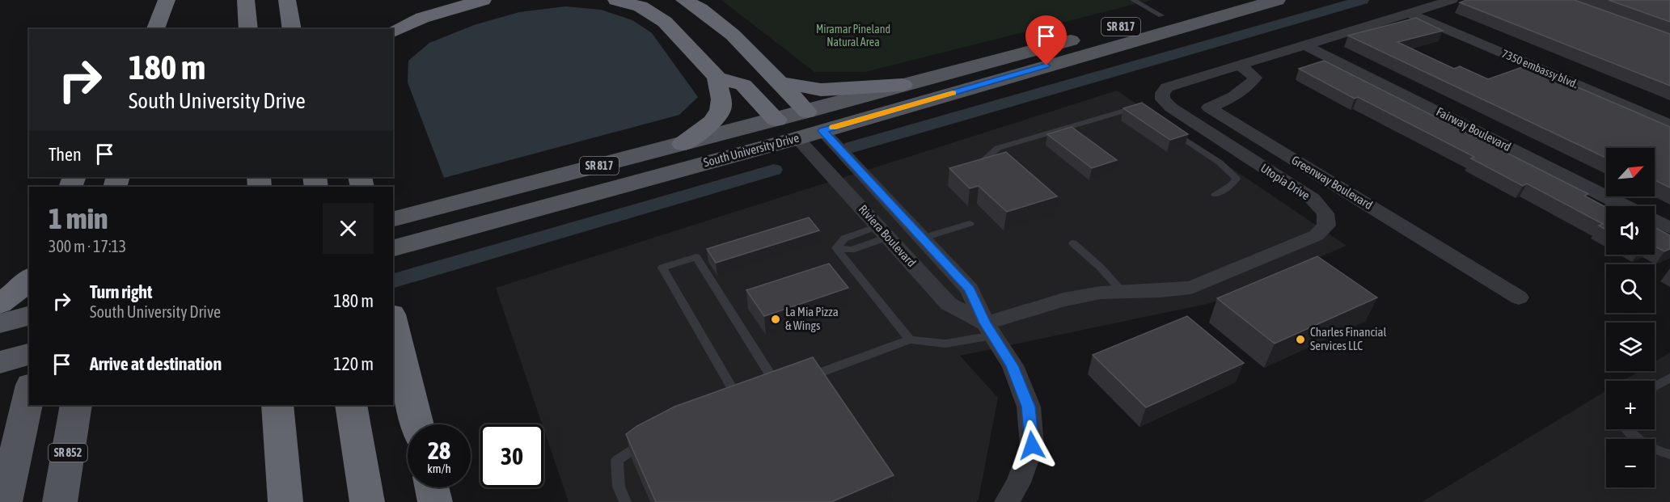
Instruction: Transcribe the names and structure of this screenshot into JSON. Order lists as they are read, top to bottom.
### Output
{
  "streets": {
    "main road": ["SR 817", "South University Drive", "SR 852"],
    "street": [
      "7350 embassy blvd.",
      "Fairway Boulevard",
      "Utopia Drive",
      "Greenway Boulevard",
      "Riviera Boulevard"
    ]
  },
  "crossings": [
    ["7350 embassy blvd.", "Utopia Drive"],
    ["Fairway Boulevard", "Utopia Drive"],
    ["South University Drive", "Riviera Boulevard"],
    ["Utopia Drive", "Greenway Boulevard"],
    ["Utopia Drive", "Riviera Boulevard"]
  ],
  "parks": ["Miramar Pineland Natural Area"],
  "places": ["La Mia Pizza & Wings", "Charles Financial Services LLC"],
  "north": "top right",
  "page": {
    "turn": ["180 m", "South University Drive"],
    "then": "Then",
    "map_buttons": ["+", "−"],
    "heading": ["1 min", "300 m · 17:13"],
    "list": [
      {
        "name": "Turn right",
        "note": "South University Drive",
        "value": "180 m"
      },
      {
        "name": "Arrive at destination",
        "value": "120 m"
      }
    ],
    "speed": "28 km/h",
    "limit": "30"
  }
}
